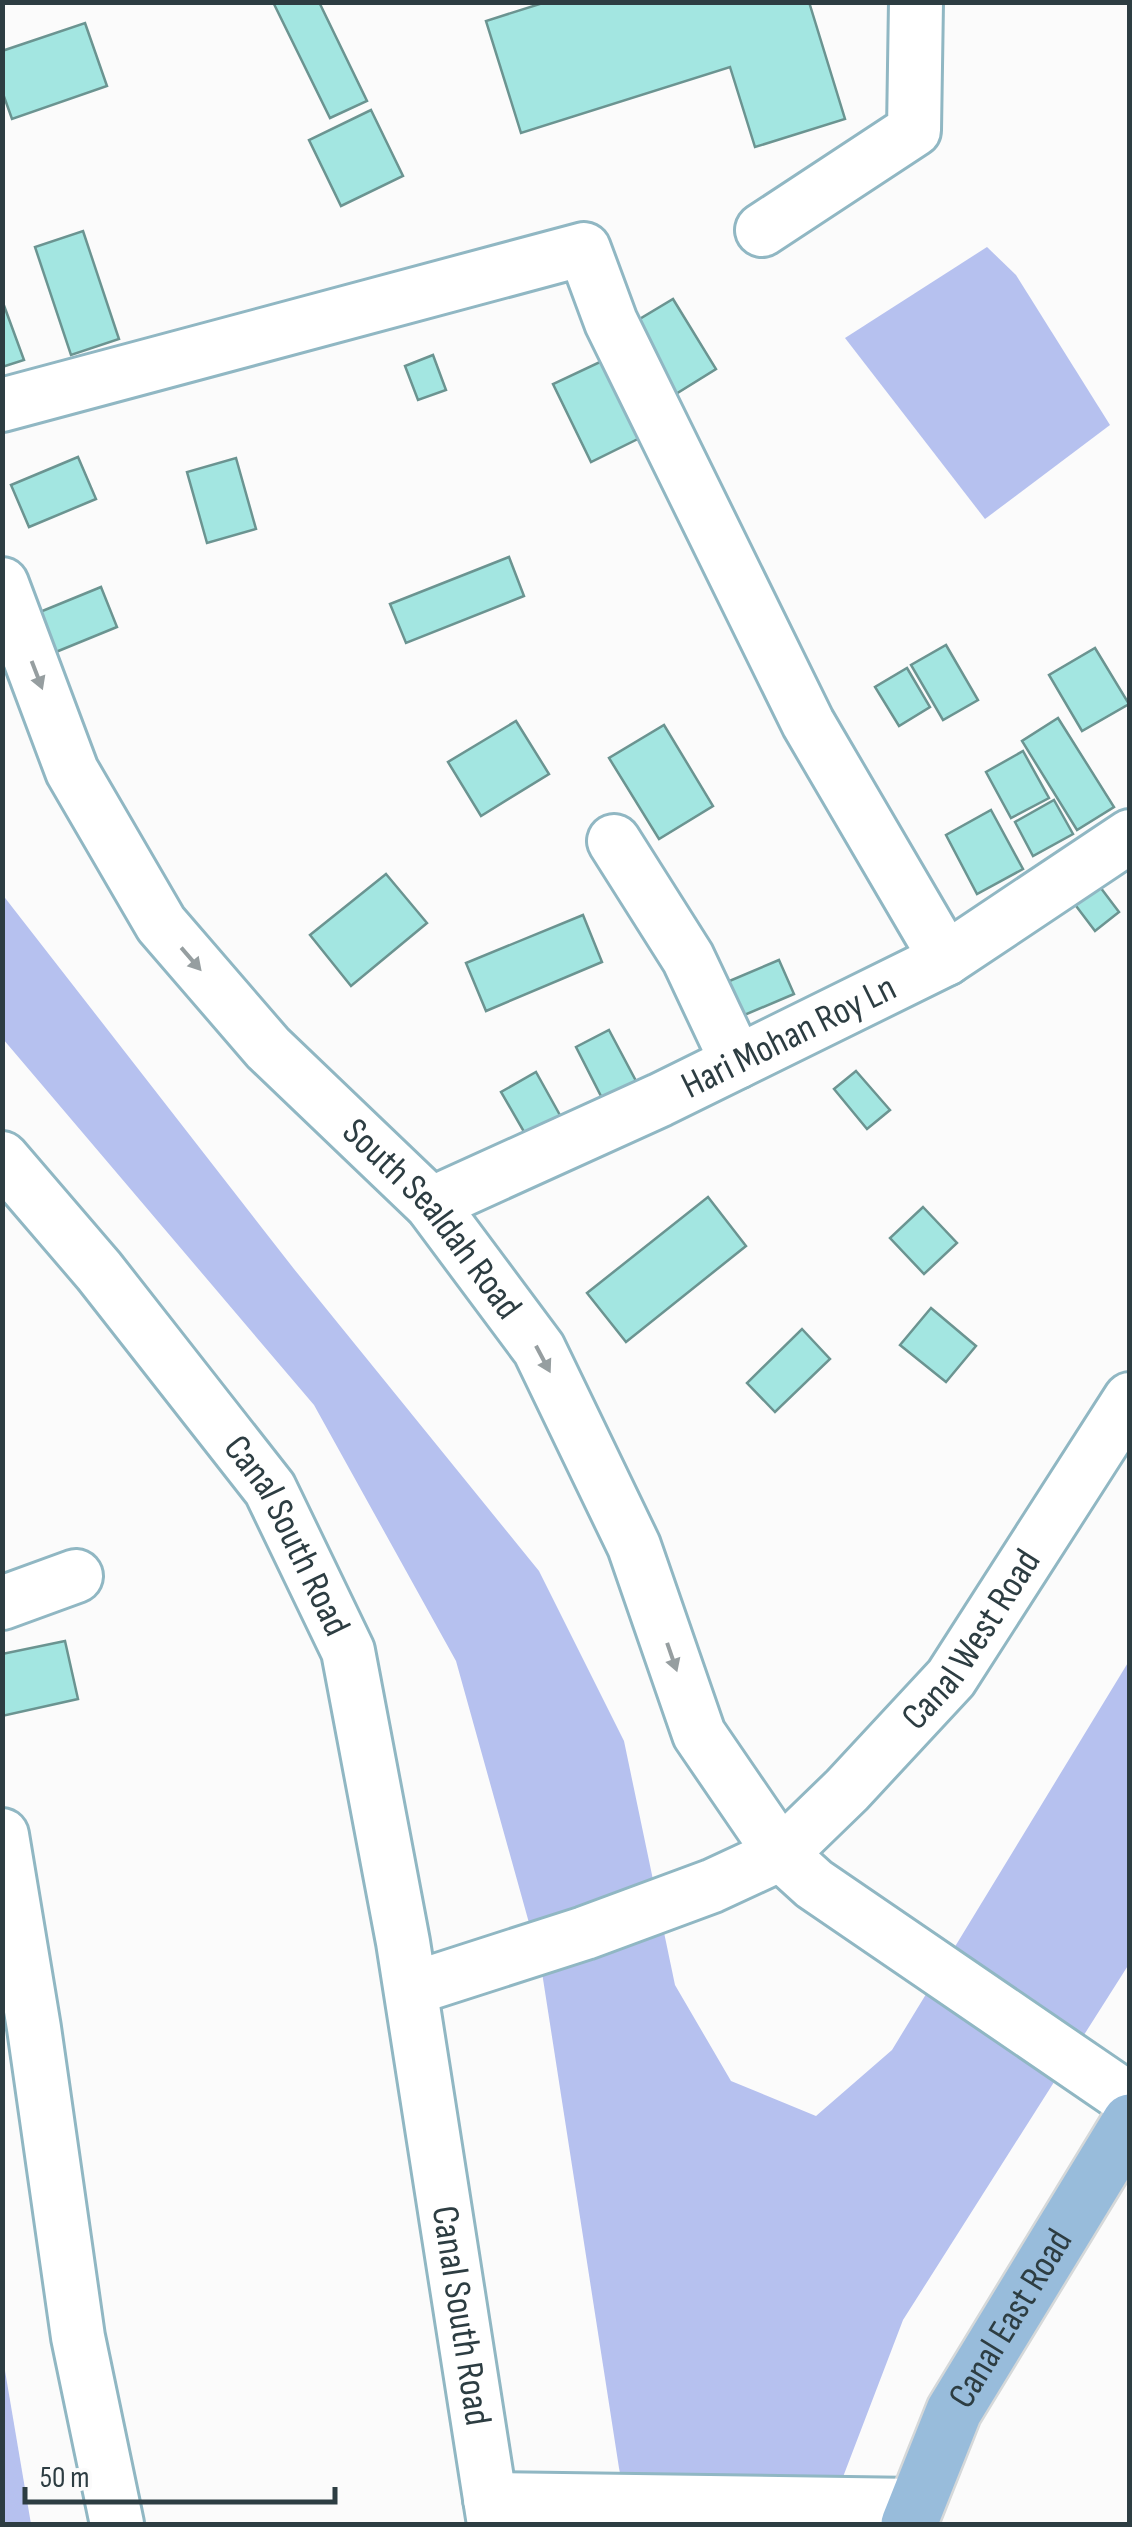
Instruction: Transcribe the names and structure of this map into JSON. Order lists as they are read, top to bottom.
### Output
{
  "streets": {
    "main road": ["Canal East Road"],
    "street": [
      "Hari Mohan Roy Ln",
      "South Sealdah Road",
      "Canal South Road",
      "Canal West Road"
    ]
  },
  "crossings": [
    ["Hari Mohan Roy Ln", "South Sealdah Road"],
    ["South Sealdah Road", "Canal West Road"]
  ],
  "one_way": ["South Sealdah Road"],
  "scale_bar": "50 m"
}
